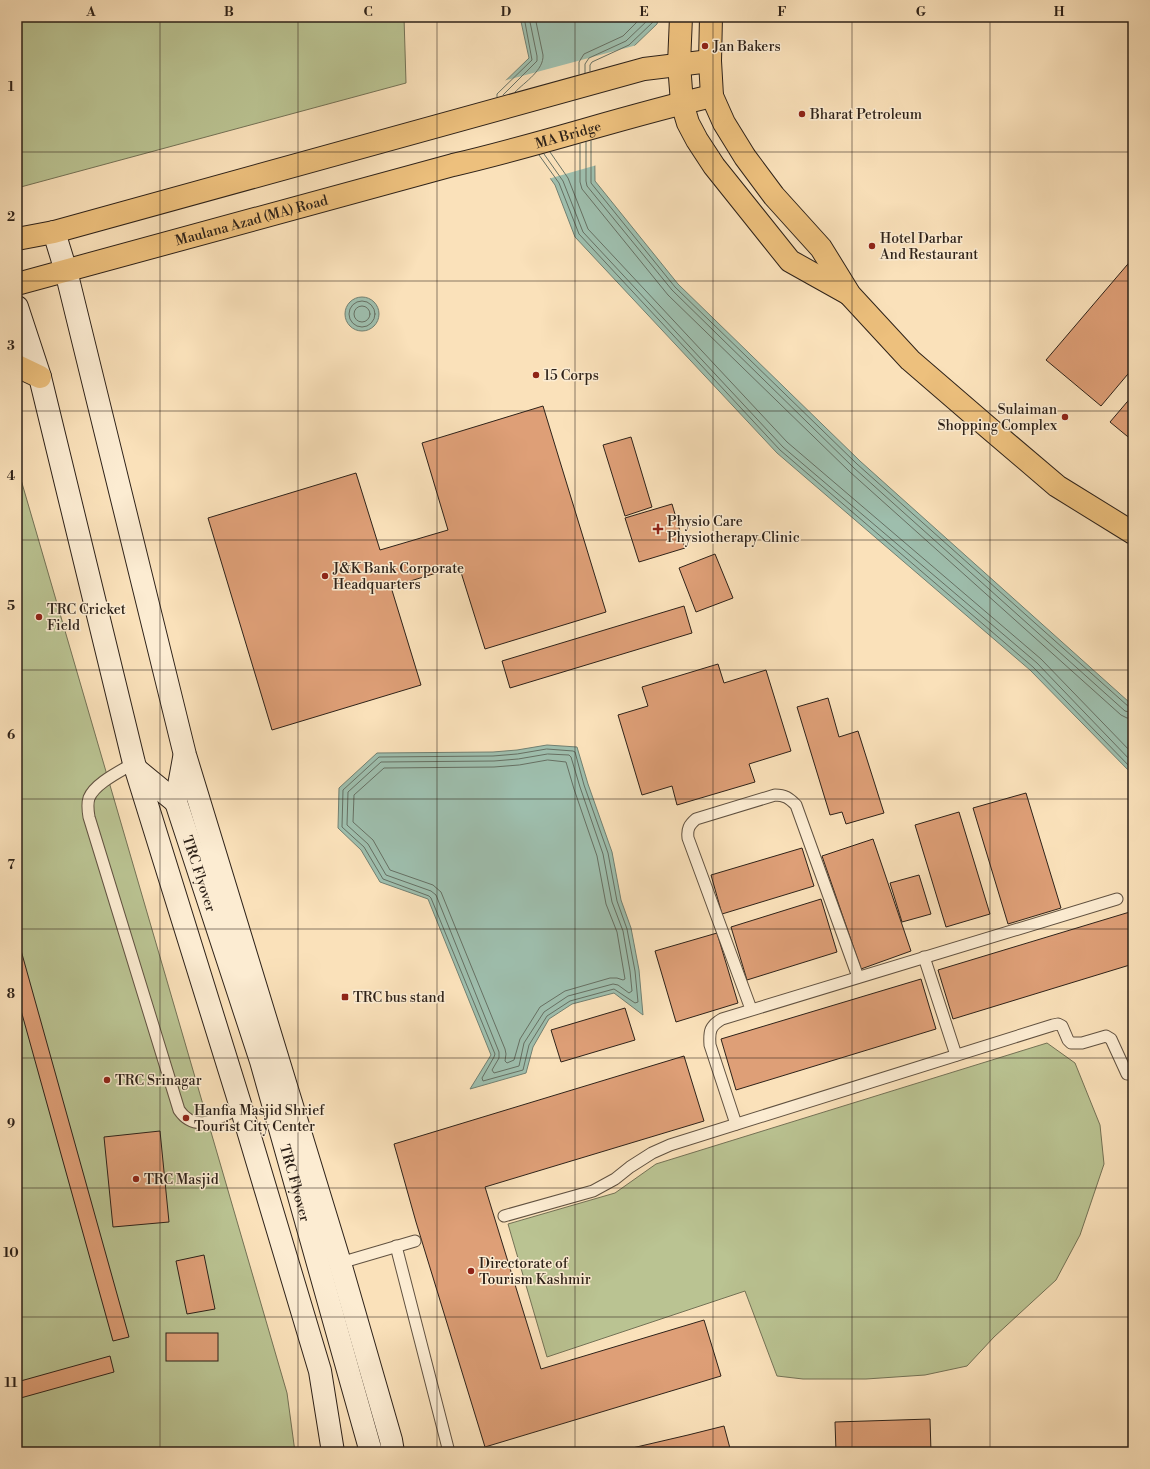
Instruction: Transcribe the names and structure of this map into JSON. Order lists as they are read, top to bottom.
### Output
{
  "streets": {
    "main road": ["MA Bridge", "Maulana Azad (MA) Road", "TRC Flyover"]
  },
  "crossings": [
    ["MA Bridge", "Maulana Azad (MA) Road"]
  ],
  "places": {
    "other": [
      "Jan Bakers",
      "Bharat Petroleum",
      "Hotel Darbar And Restaurant",
      "15 Corps",
      "Sulaiman Shopping Complex",
      "J&K Bank Corporate Headquarters",
      "TRC Cricket Field",
      "TRC Srinagar",
      "Hanfia Masjid Shrief Tourist City Center",
      "TRC Masjid",
      "Directorate of Tourism Kashmir"
    ],
    "health": ["Physio Care Physiotherapy Clinic"],
    "transit": ["TRC bus stand"]
  },
  "grid": {
    "columns": [
      "A",
      "B",
      "C",
      "D",
      "E",
      "F",
      "G",
      "H"
    ],
    "rows": [
      "1",
      "2",
      "3",
      "4",
      "5",
      "6",
      "7",
      "8",
      "9",
      "10",
      "11"
    ]
  }
}
